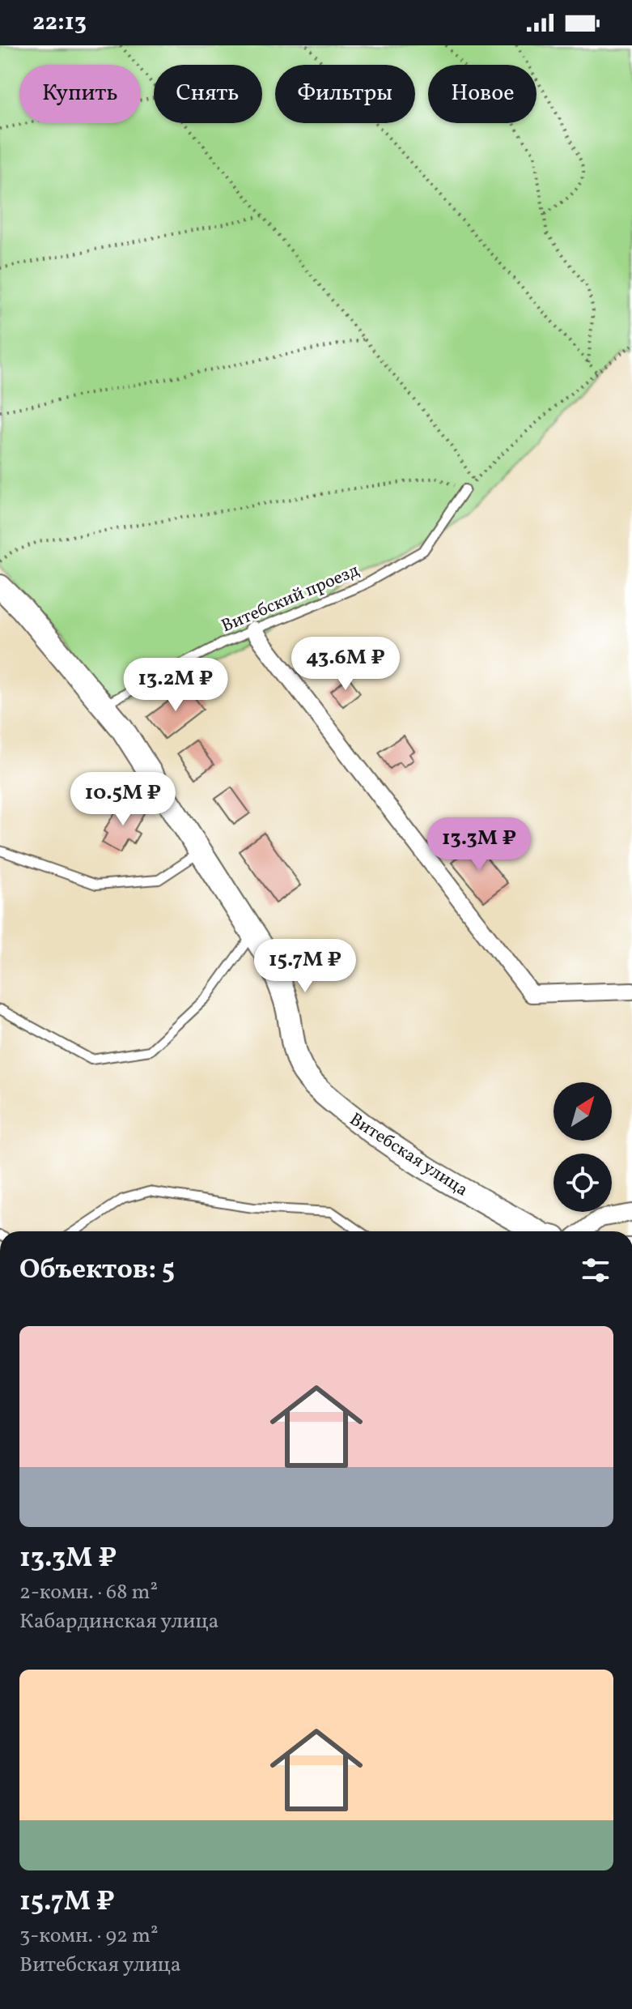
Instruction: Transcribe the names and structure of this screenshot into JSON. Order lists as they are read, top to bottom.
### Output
{
  "streets": {
    "street": ["Витебская улица"],
    "lane": ["Витебский проезд"]
  },
  "crossings": [
    ["Витебский проезд", "Витебская улица"]
  ],
  "north": "top right",
  "page": {
    "status": "22:13",
    "chip": [
      "Купить",
      "Снять",
      "Фильтры",
      "Новое"
    ],
    "price": [
      "43.6M ₽",
      "13.2M ₽",
      "10.5M ₽",
      "13.3M ₽",
      "15.7M ₽"
    ],
    "heading": "Объектов: 5",
    "list": [
      {
        "name": "13.3M ₽",
        "note": "2-комн. · 68 m² · Кабардинская улица"
      },
      {
        "name": "15.7M ₽",
        "note": "3-комн. · 92 m² · Витебская улица"
      }
    ]
  }
}
